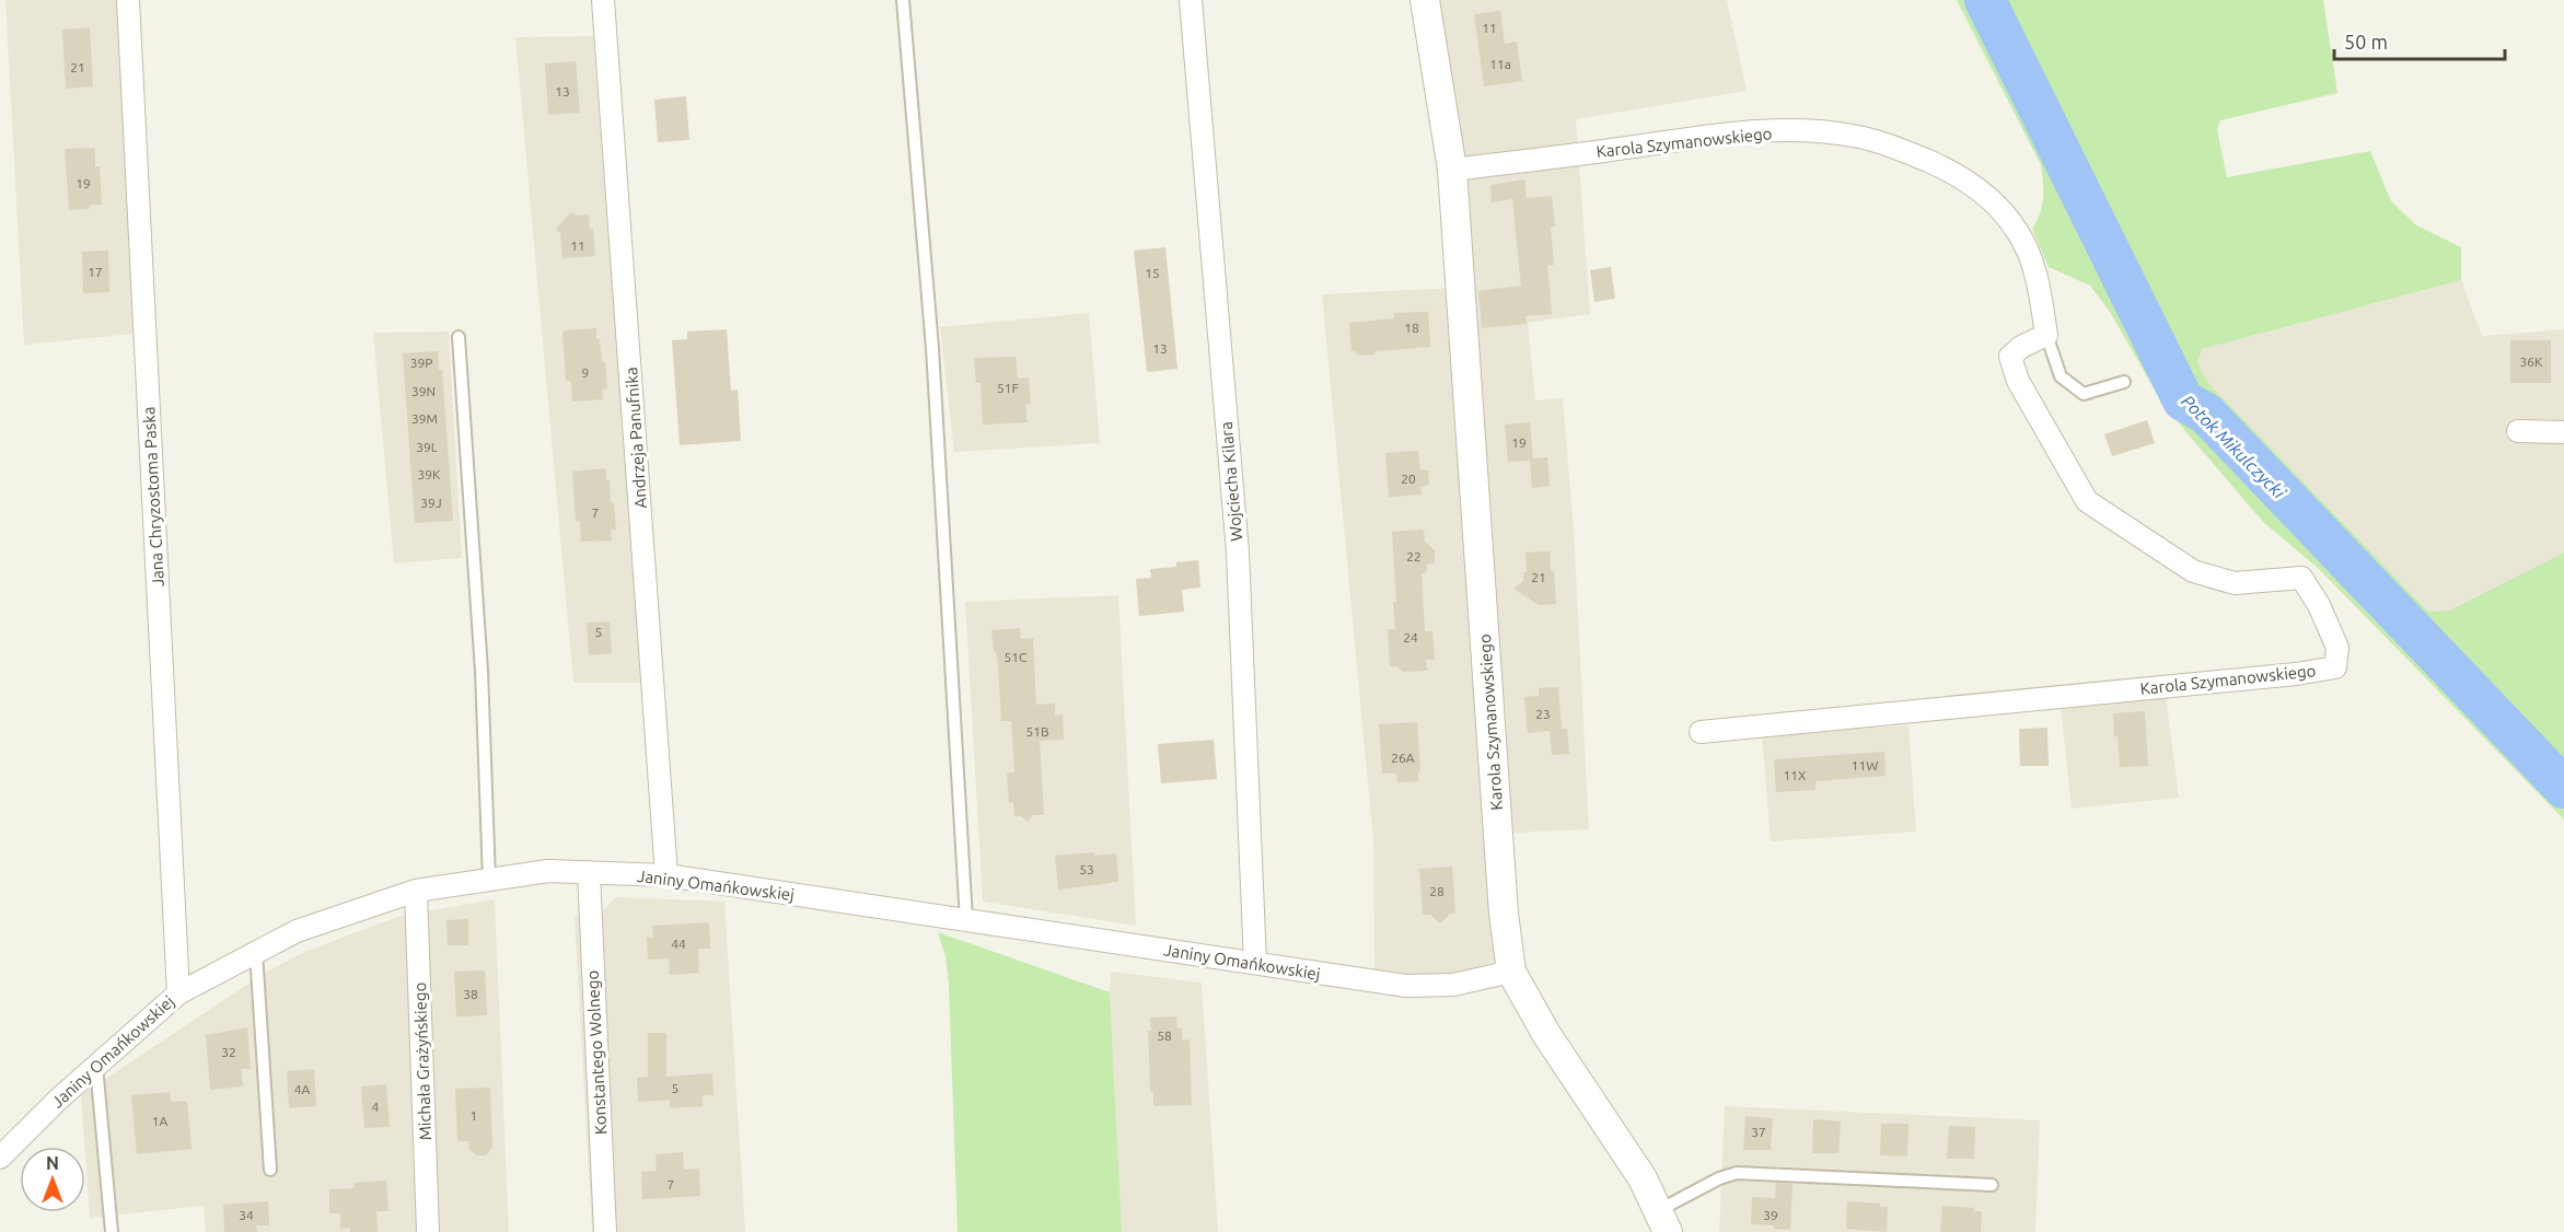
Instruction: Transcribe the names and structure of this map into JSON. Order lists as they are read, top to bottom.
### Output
{
  "streets": {
    "street": [
      "Karola Szymanowskiego",
      "Andrzeja Panufnika",
      "Wojciecha Kilara",
      "Jana Chryzostoma Paska",
      "Janiny Omańkowskiej",
      "Konstantego Wolnego",
      "Michała Grażyńskiego"
    ]
  },
  "crossings": [
    ["Karola Szymanowskiego", "Janiny Omańkowskiej"],
    ["Andrzeja Panufnika", "Janiny Omańkowskiej"],
    ["Wojciecha Kilara", "Janiny Omańkowskiej"],
    ["Jana Chryzostoma Paska", "Janiny Omańkowskiej"],
    ["Janiny Omańkowskiej", "Konstantego Wolnego"],
    ["Janiny Omańkowskiej", "Michała Grażyńskiego"]
  ],
  "water": ["Potok Mikulczycki"],
  "house_numbers": [
    "11",
    "11a",
    "21",
    "13",
    "19",
    "11",
    "17",
    "15",
    "18",
    "13",
    "36K",
    "39P",
    "9",
    "51F",
    "39N",
    "39M",
    "19",
    "39L",
    "39K",
    "20",
    "39J",
    "7",
    "22",
    "21",
    "5",
    "24",
    "51C",
    "23",
    "51B",
    "26A",
    "11W",
    "11X",
    "53",
    "28",
    "44",
    "38",
    "58",
    "32",
    "5",
    "4A",
    "4",
    "1",
    "1A",
    "37",
    "7",
    "34",
    "39"
  ],
  "scale_bar": "50 m",
  "north": "top"
}
